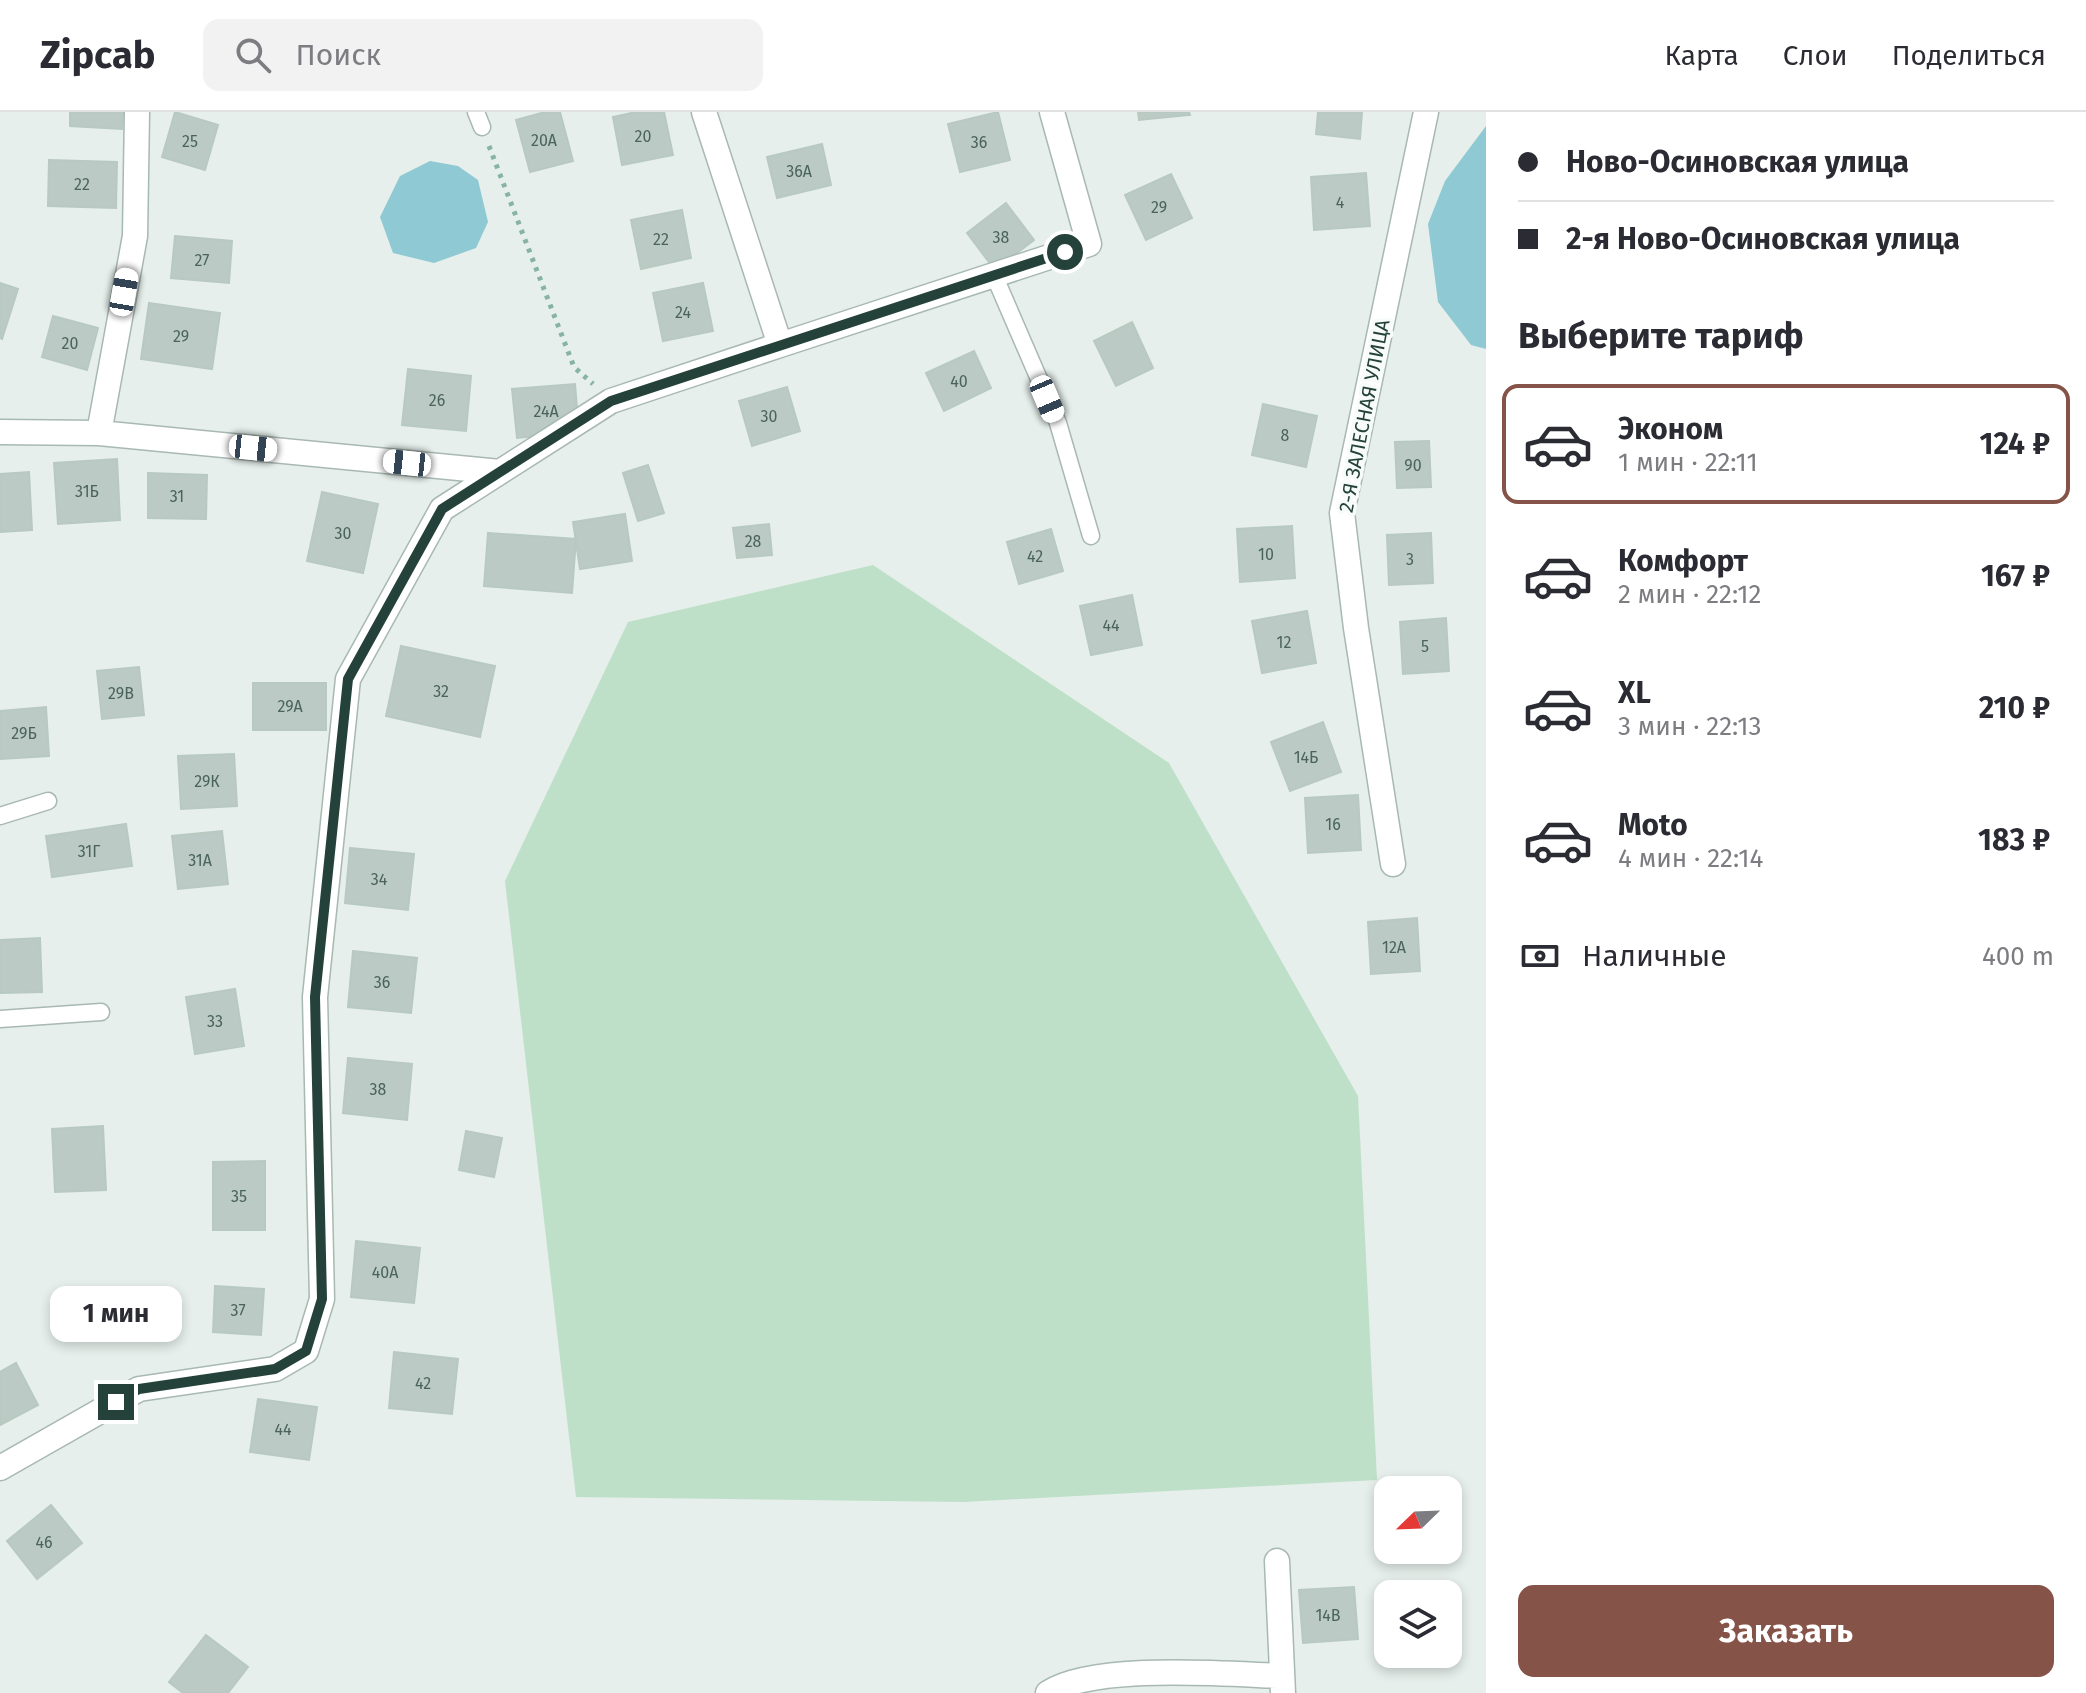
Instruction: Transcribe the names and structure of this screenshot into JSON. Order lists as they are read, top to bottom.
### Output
{
  "streets": {
    "street": ["2-Я ЗАЛЕСНАЯ УЛИЦА"]
  },
  "house_numbers": [
    "20",
    "20А",
    "25",
    "36",
    "36А",
    "22",
    "4",
    "29",
    "38",
    "22",
    "27",
    "24",
    "29",
    "20",
    "40",
    "26",
    "24А",
    "30",
    "8",
    "90",
    "31Б",
    "31",
    "30",
    "28",
    "10",
    "42",
    "3",
    "44",
    "12",
    "5",
    "32",
    "29В",
    "29А",
    "29Б",
    "14Б",
    "29К",
    "16",
    "31Г",
    "31А",
    "34",
    "12А",
    "36",
    "33",
    "38",
    "35",
    "40А",
    "37",
    "42",
    "44",
    "46",
    "14В"
  ],
  "north": "bottom left",
  "page": {
    "header": "Zipcab",
    "search": "Поиск",
    "nav": ["Карта", "Слои", "Поделиться"],
    "banner": ["Ново-Осиновская улица", "2-я Ново-Осиновская улица"],
    "heading": "Выберите тариф",
    "list": [
      {
        "name": "Эконом",
        "note": "1 мин · 22:11",
        "value": "124 ₽"
      },
      {
        "name": "Комфорт",
        "note": "2 мин · 22:12",
        "value": "167 ₽"
      },
      {
        "name": "XL",
        "note": "3 мин · 22:13",
        "value": "210 ₽"
      },
      {
        "name": "Moto",
        "note": "4 мин · 22:14",
        "value": "183 ₽"
      }
    ],
    "pay": ["Наличные", "400 m"],
    "bubble": "1 мин",
    "buttons": "Заказать"
  }
}
